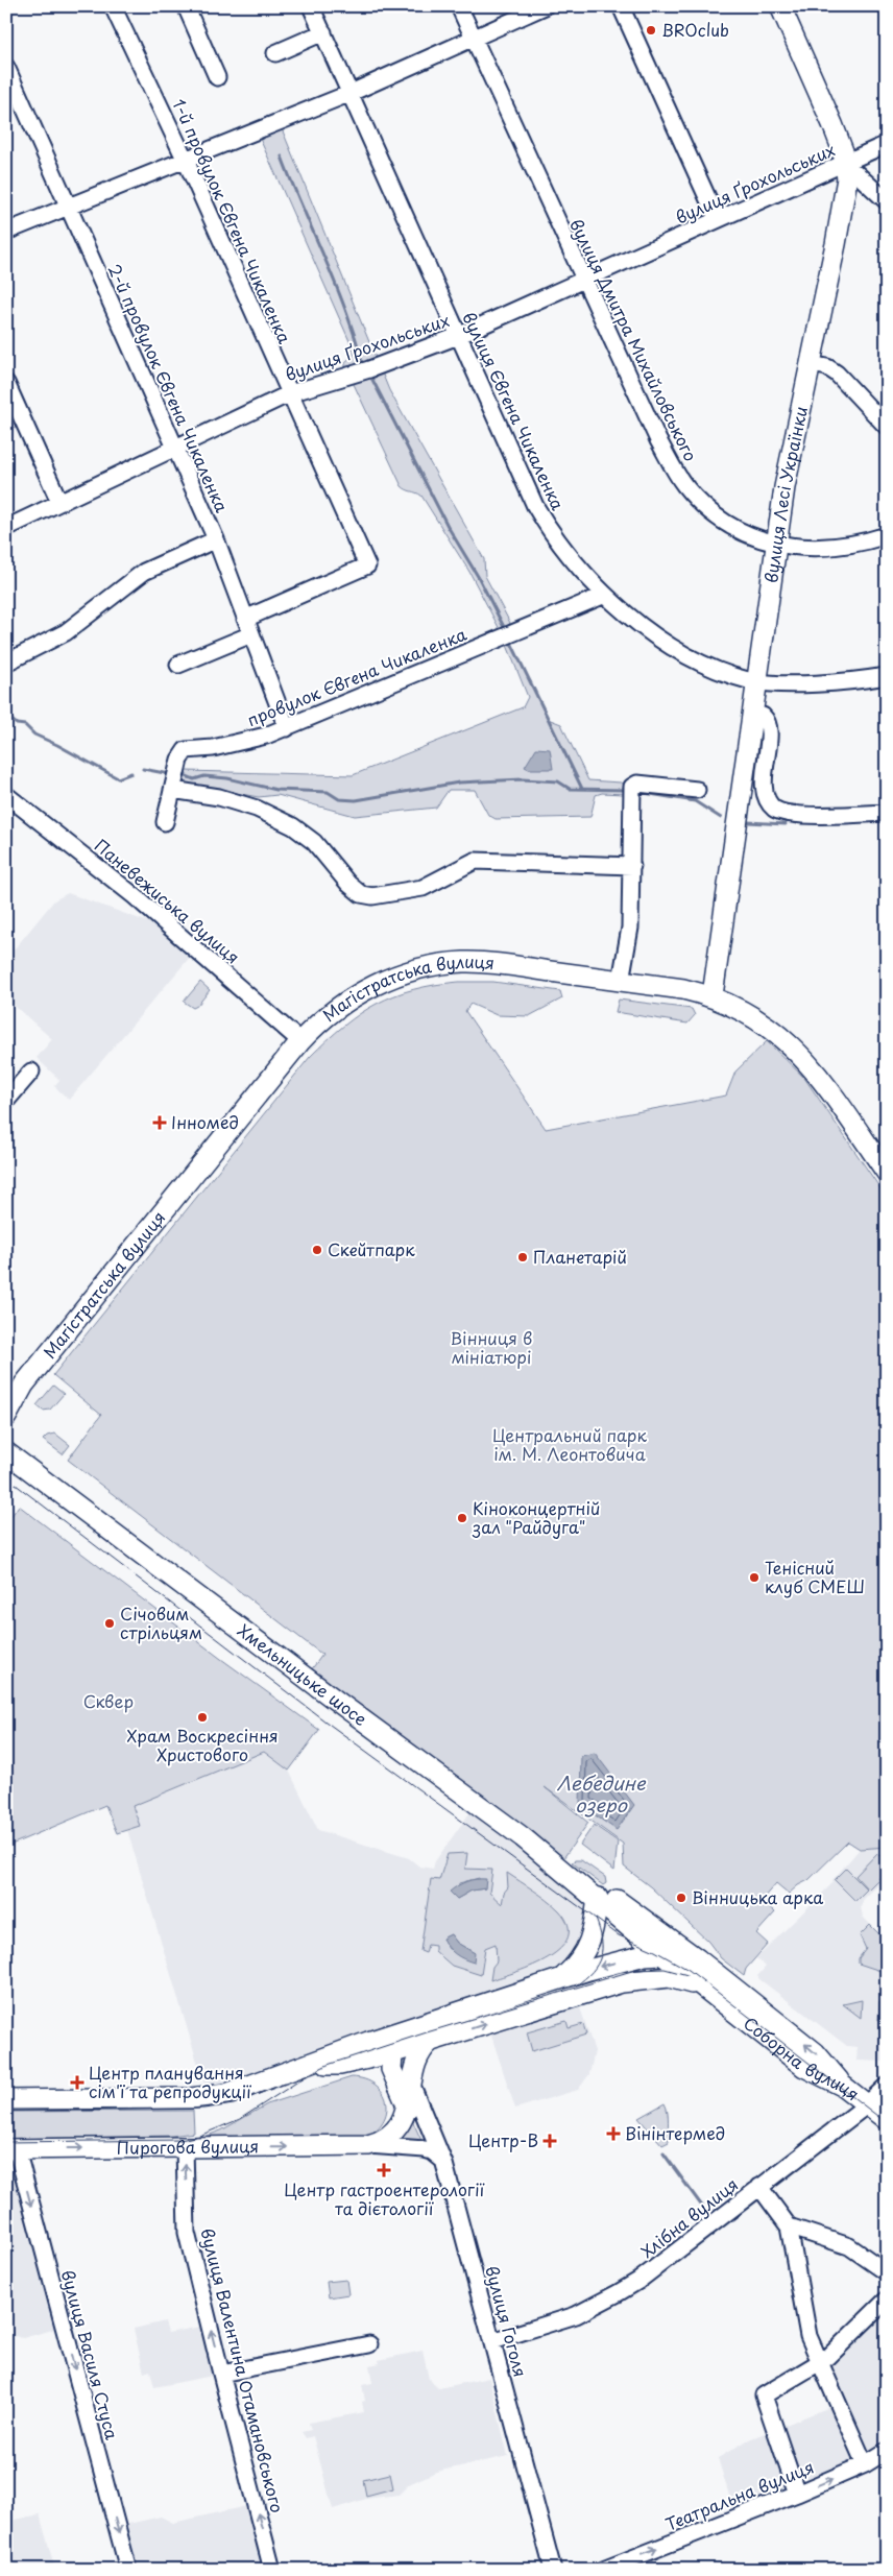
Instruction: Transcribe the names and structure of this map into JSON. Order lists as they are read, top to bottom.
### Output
{
  "streets": {
    "main road": [
      "вулиця Лесі Українки",
      "Магістратська вулиця",
      "Хмельницьке шосе",
      "Соборна вулиця",
      "Пирогова вулиця"
    ],
    "street": [
      "вулиця Ґрохольських",
      "1-й провулок Євгена Чикаленка",
      "вулиця Дмитра Михайловського",
      "2-й провулок Євгена Чикаленка",
      "вулиця Євгена Чикаленка",
      "провулок Євгена Чикаленка",
      "Паневежиська вулиця",
      "Хлібна вулиця",
      "вулиця Гоголя",
      "вулиця Василя Стуса",
      "вулиця Валентина Отамановського",
      "Театральна вулиця"
    ]
  },
  "crossings": [
    ["вулиця Ґрохольських", "1-й провулок Євгена Чикаленка"],
    ["вулиця Ґрохольських", "вулиця Дмитра Михайловського"],
    ["вулиця Ґрохольських", "2-й провулок Євгена Чикаленка"],
    ["вулиця Ґрохольських", "вулиця Євгена Чикаленка"],
    ["вулиця Ґрохольських", "вулиця Лесі Українки"],
    ["1-й провулок Євгена Чикаленка", "2-й провулок Євгена Чикаленка"],
    ["вулиця Дмитра Михайловського", "вулиця Лесі Українки"],
    ["2-й провулок Євгена Чикаленка", "провулок Євгена Чикаленка"],
    ["вулиця Євгена Чикаленка", "вулиця Лесі Українки"],
    ["вулиця Євгена Чикаленка", "провулок Євгена Чикаленка"],
    ["вулиця Лесі Українки", "Магістратська вулиця"],
    ["Паневежиська вулиця", "Магістратська вулиця"],
    ["Хмельницьке шосе", "Соборна вулиця"],
    ["Соборна вулиця", "Хлібна вулиця"],
    ["Пирогова вулиця", "вулиця Гоголя"],
    ["Пирогова вулиця", "вулиця Василя Стуса"],
    ["Пирогова вулиця", "вулиця Валентина Отамановського"],
    ["Хлібна вулиця", "вулиця Гоголя"]
  ],
  "one_way": ["вулиця Василя Стуса", "вулиця Валентина Отамановського", "Театральна вулиця"],
  "water": ["Лебедине озеро"],
  "parks": ["Вінниця в мініатюрі", "Центральний парк ім. М. Леонтовича", "Сквер"],
  "places": {
    "other": [
      "BROclub",
      "Скейтпарк",
      "Планетарій",
      "Кіноконцертній зал \"Райдуга\"",
      "Тенісний клуб СМЕШ",
      "Січовим стрільцям",
      "Храм Воскресіння Христового",
      "Вінницька арка"
    ],
    "health": [
      "Інномед",
      "Центр планування сім'ї та репродукції",
      "Вінінтермед",
      "Центр-В",
      "Центр гастроентерології та дієтології"
    ]
  }
}
